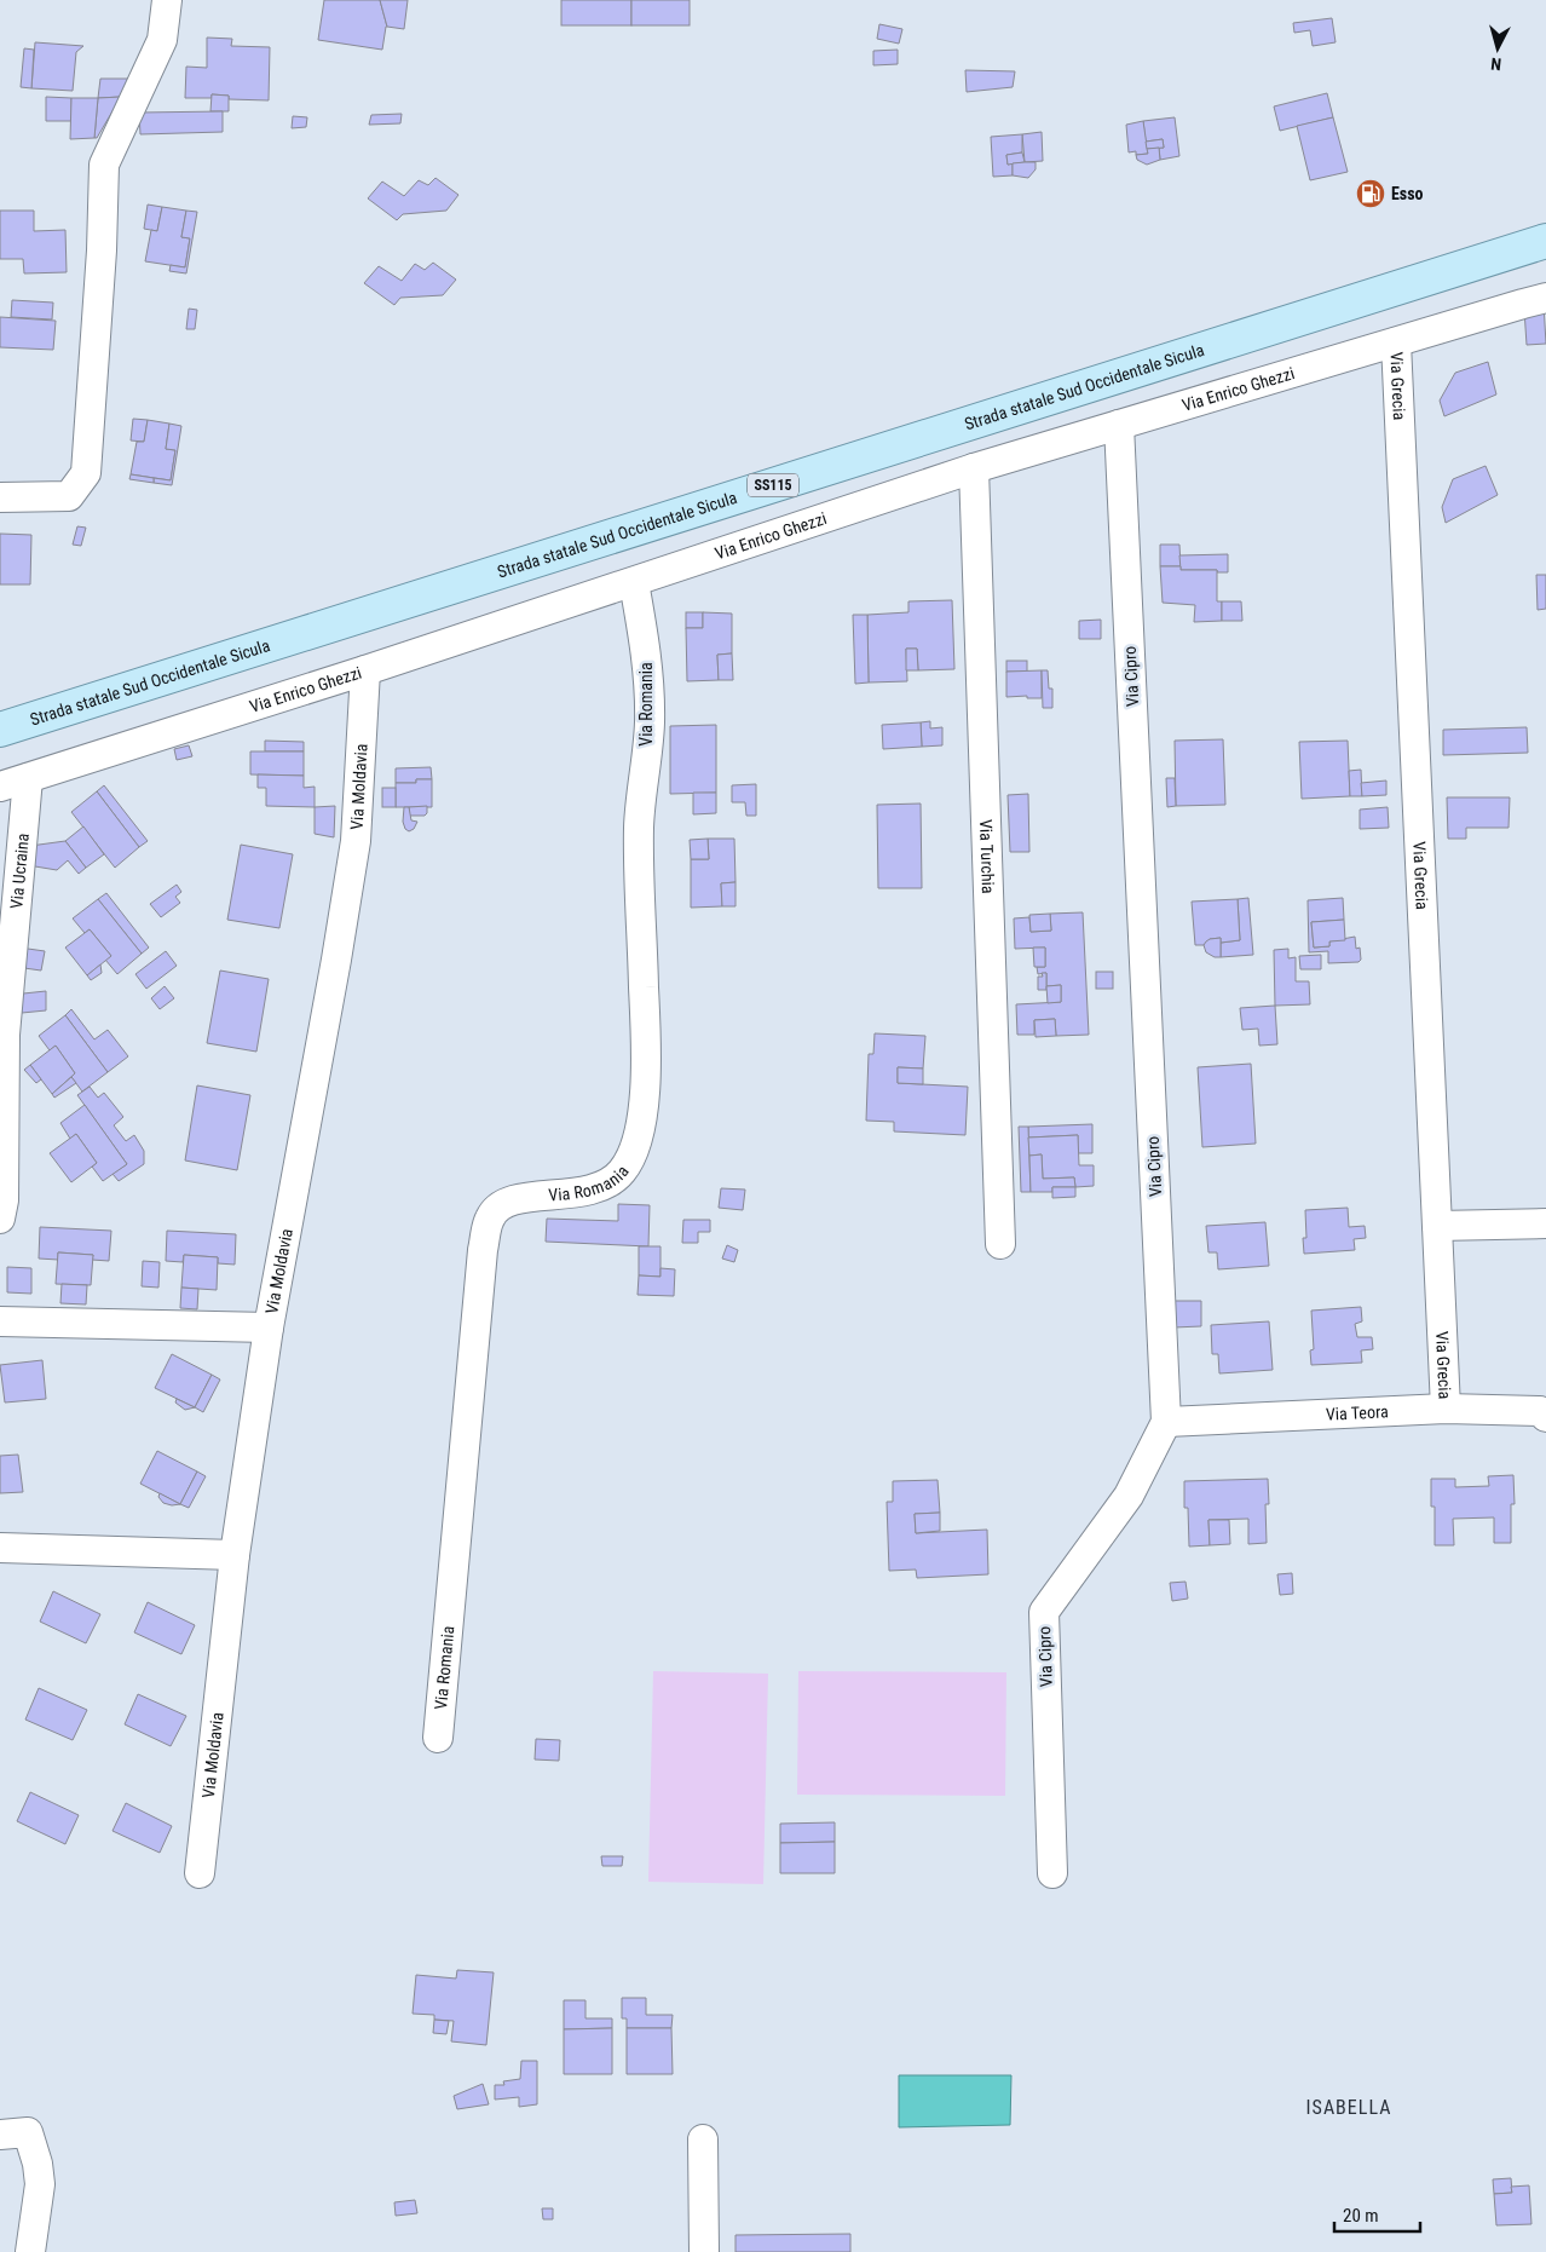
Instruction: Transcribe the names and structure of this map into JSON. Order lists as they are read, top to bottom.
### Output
{
  "streets": {
    "main road": ["Strada statale Sud Occidentale Sicula", "SS115"],
    "street": [
      "Via Grecia",
      "Via Enrico Ghezzi",
      "Via Cipro",
      "Via Romania",
      "Via Moldavia",
      "Via Turchia",
      "Via Ucraina",
      "Via Teora"
    ]
  },
  "crossings": [
    ["Via Grecia", "Via Enrico Ghezzi"],
    ["Via Grecia", "Via Teora"],
    ["Via Enrico Ghezzi", "Via Cipro"],
    ["Via Enrico Ghezzi", "Via Romania"],
    ["Via Enrico Ghezzi", "Via Moldavia"],
    ["Via Enrico Ghezzi", "Via Turchia"],
    ["Via Enrico Ghezzi", "Via Ucraina"],
    ["Via Cipro", "Via Teora"]
  ],
  "districts": ["ISABELLA"],
  "places": {
    "fuel station": ["Esso"]
  },
  "scale_bar": "20 m",
  "north": "bottom"
}
